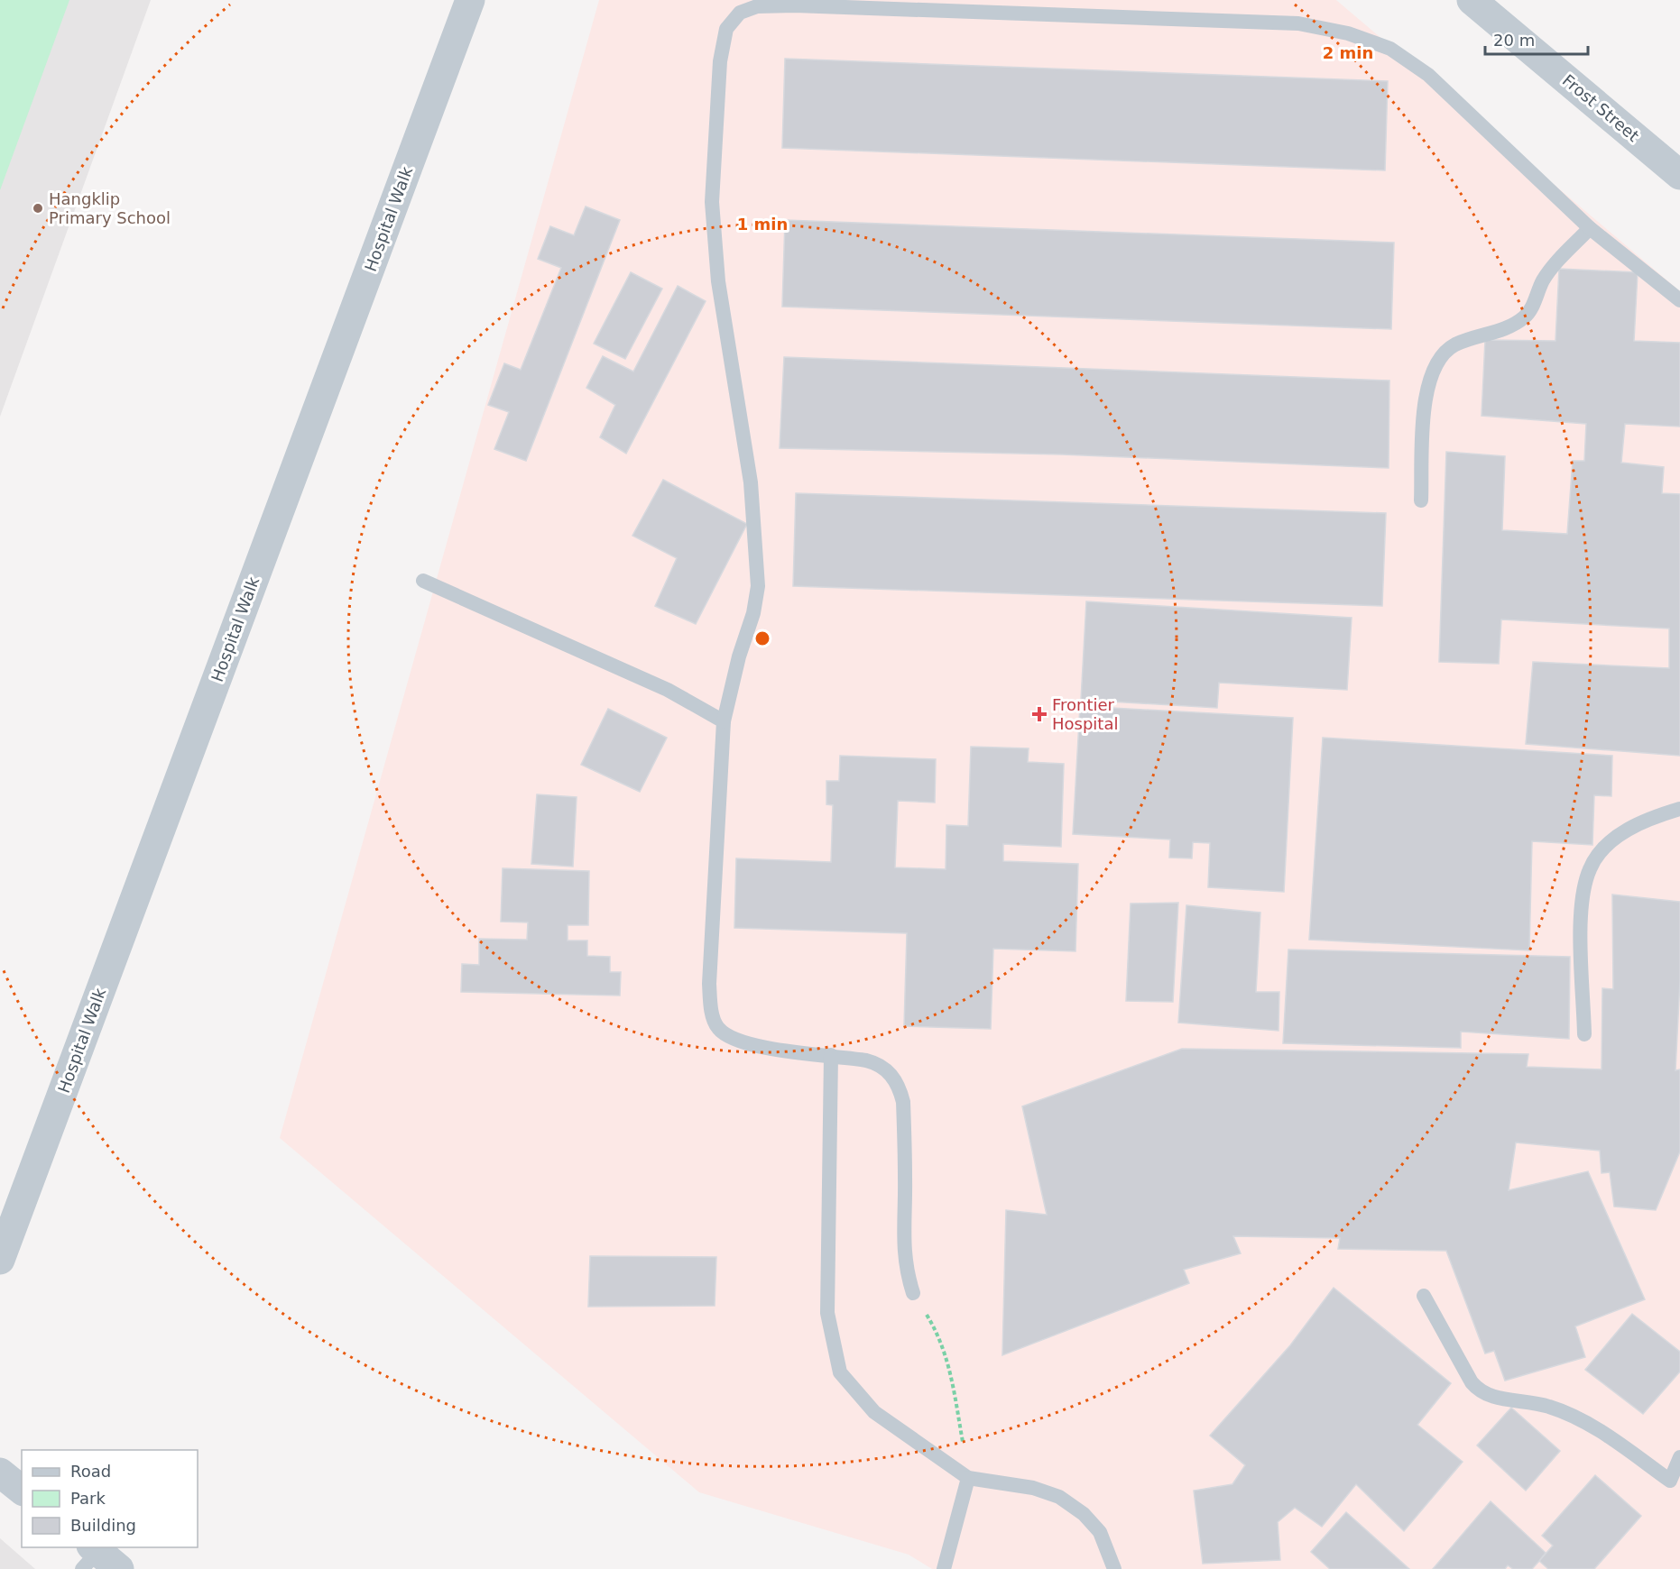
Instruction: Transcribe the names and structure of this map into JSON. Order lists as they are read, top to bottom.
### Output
{
  "streets": {
    "street": ["Frost Street", "Hospital Walk"]
  },
  "places": {
    "other": ["Hangklip Primary School"],
    "health": ["Frontier Hospital"]
  },
  "legend": ["Road", "Park", "Building"],
  "scale_bar": "20 m",
  "rings": ["2 min", "1 min"]
}
